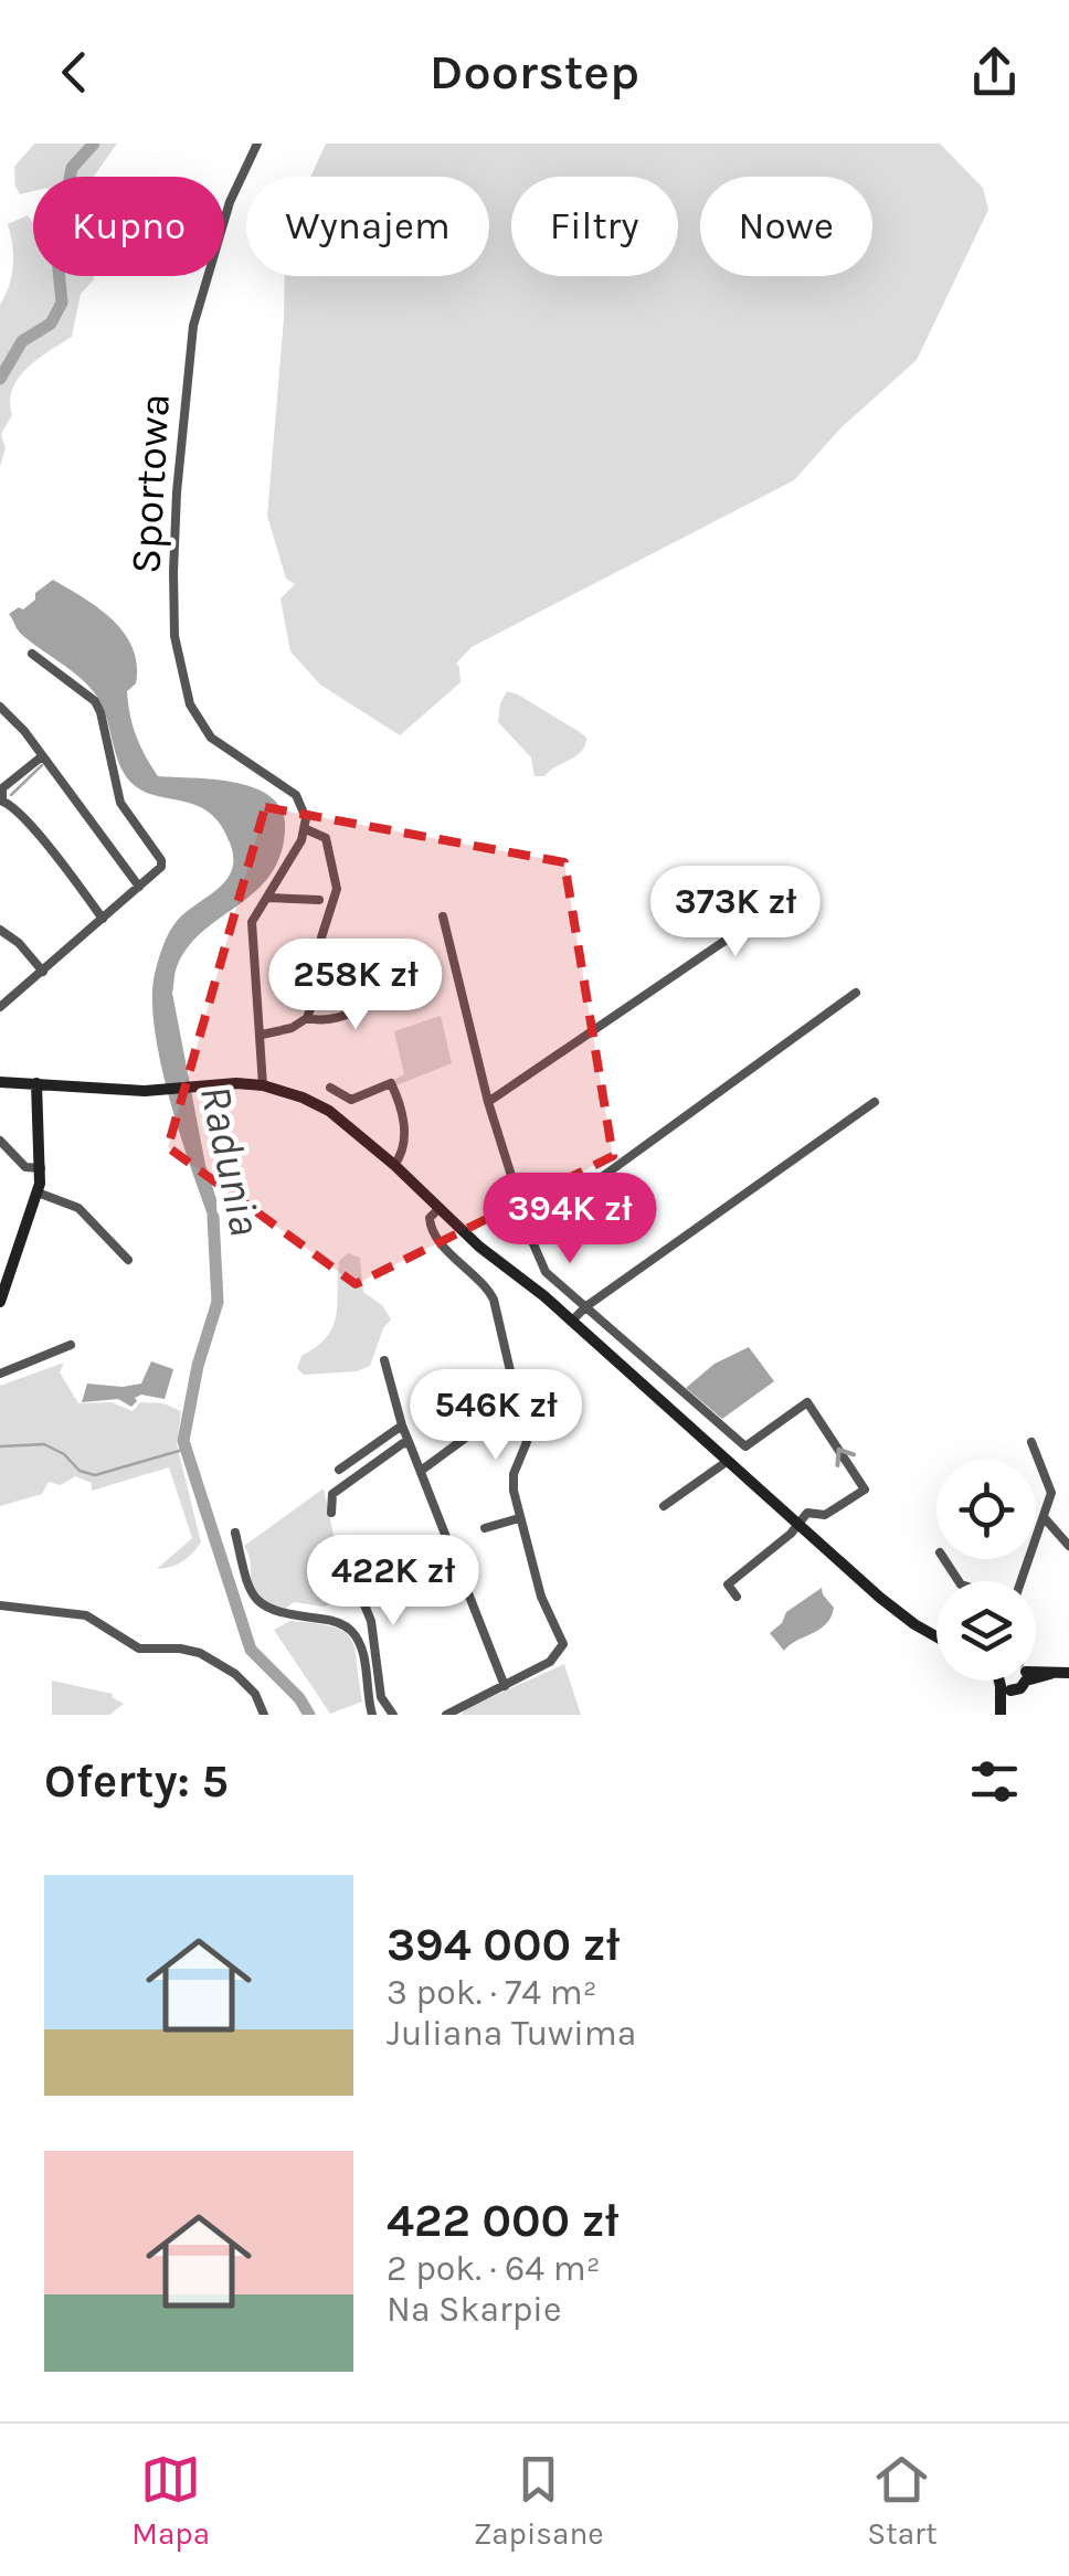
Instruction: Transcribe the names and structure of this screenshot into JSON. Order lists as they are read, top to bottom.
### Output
{
  "streets": {
    "street": ["Sportowa"]
  },
  "water": ["Radunia"],
  "page": {
    "header": "Doorstep",
    "chip": [
      "Kupno",
      "Wynajem",
      "Filtry",
      "Nowe"
    ],
    "price": [
      "373K zł",
      "258K zł",
      "394K zł",
      "546K zł",
      "422K zł"
    ],
    "heading": "Oferty: 5",
    "list": [
      {
        "name": "394 000 zł",
        "note": "3 pok. · 74 m² · Juliana Tuwima"
      },
      {
        "name": "422 000 zł",
        "note": "2 pok. · 64 m² · Na Skarpie"
      }
    ],
    "tabs": ["Mapa", "Zapisane", "Start"]
  }
}
